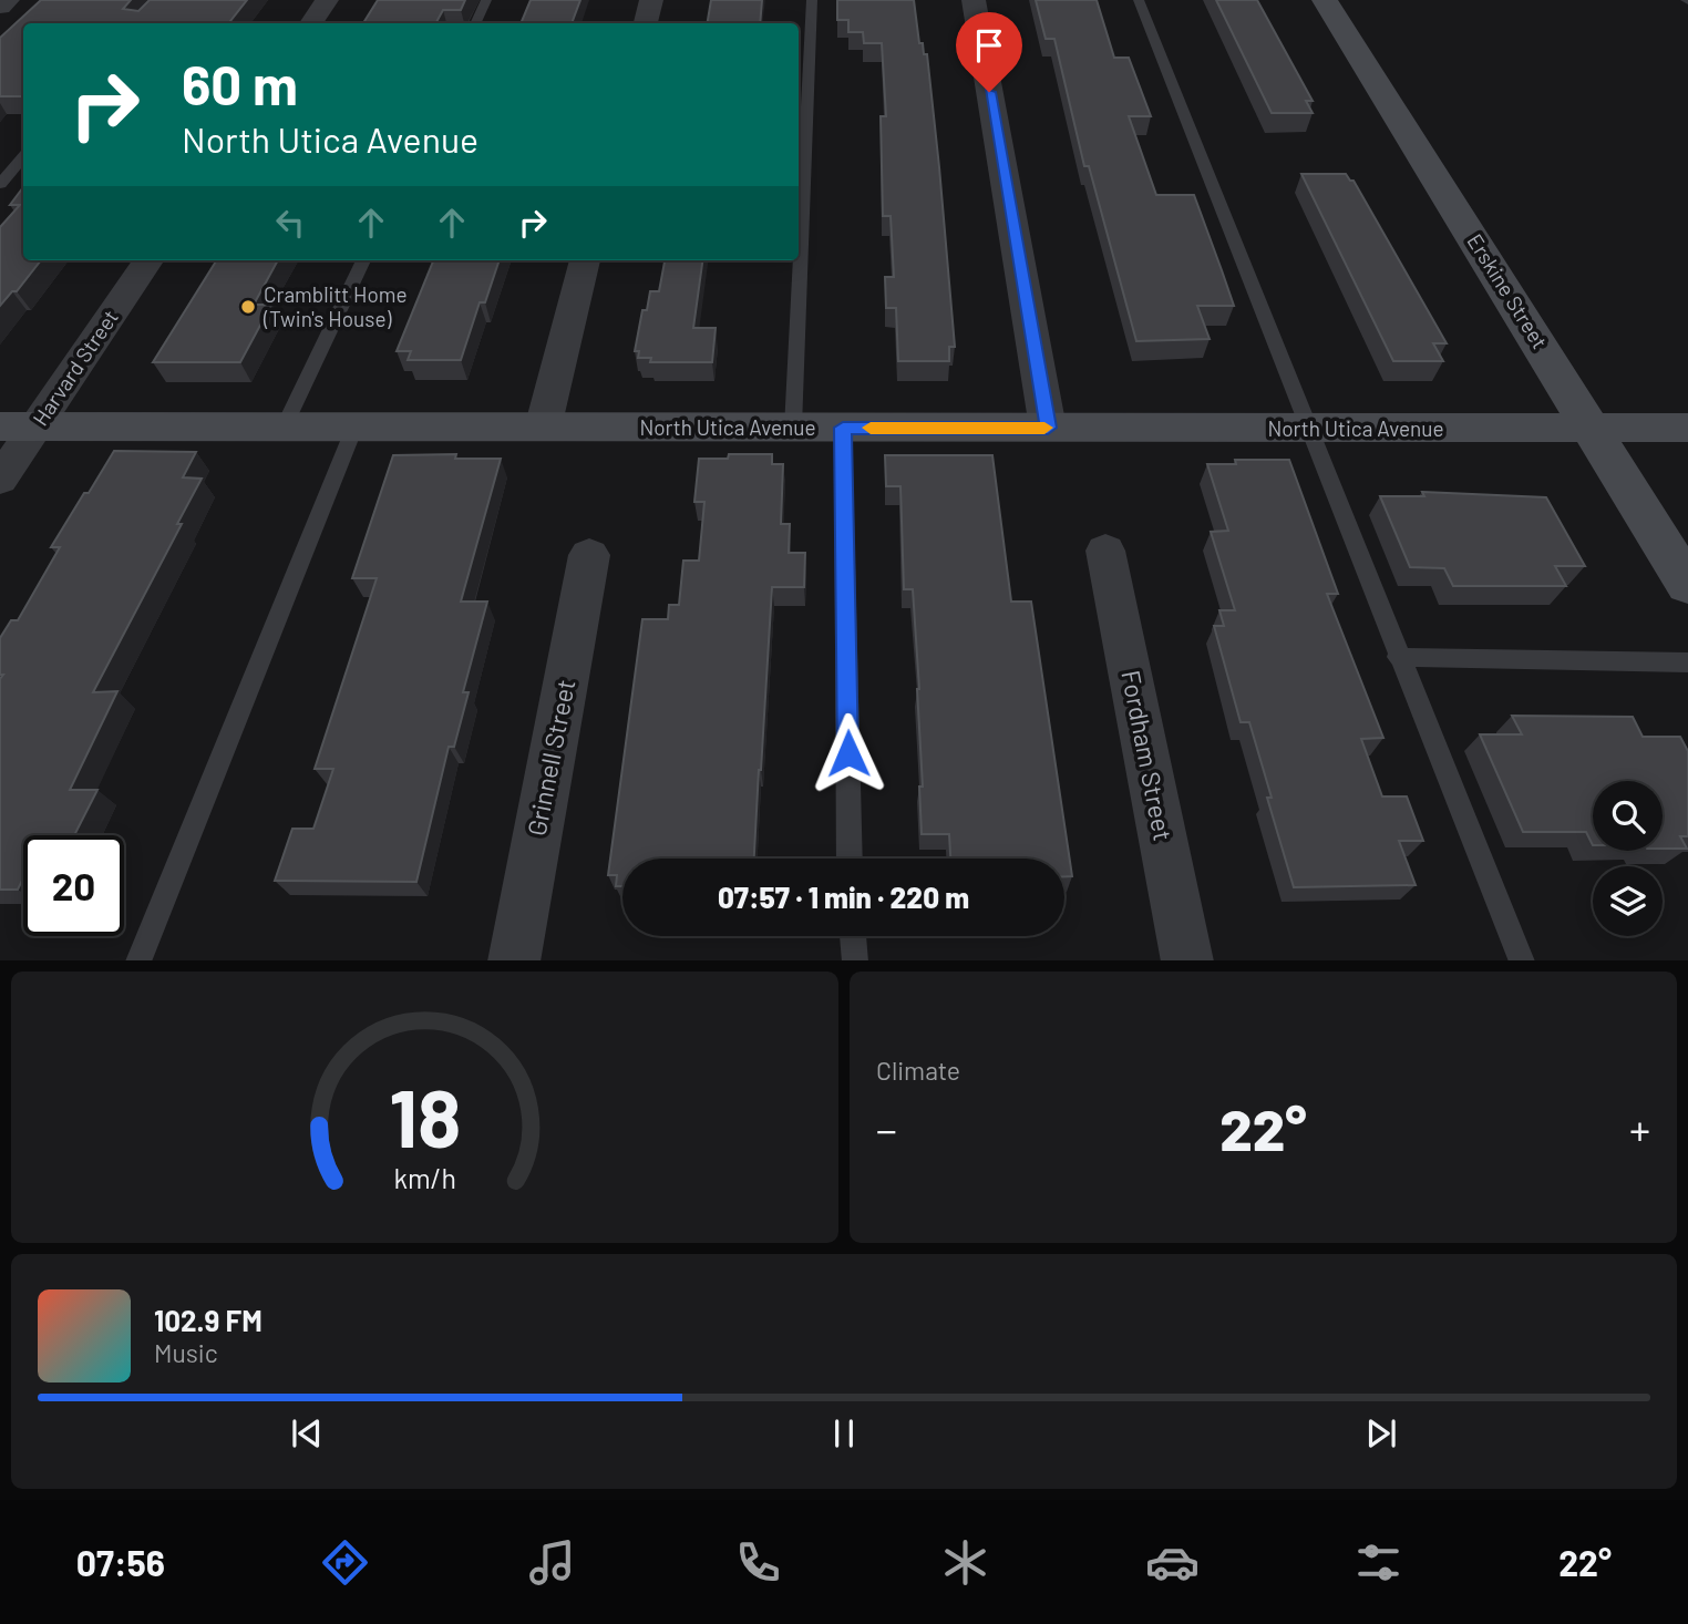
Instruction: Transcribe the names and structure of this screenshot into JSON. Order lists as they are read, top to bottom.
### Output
{
  "streets": {
    "street": [
      "Erskine Street",
      "Harvard Street",
      "North Utica Avenue",
      "Fordham Street",
      "Grinnell Street"
    ]
  },
  "crossings": [
    ["Erskine Street", "North Utica Avenue"],
    ["Harvard Street", "North Utica Avenue"]
  ],
  "places": ["Cramblitt Home (Twin's House)"],
  "page": {
    "turn": ["60 m", "North Utica Avenue"],
    "limit": "20",
    "trip": "07:57 · 1 min · 220 m",
    "tile": "Climate",
    "heat": ["−", "22°", "+"],
    "song": ["102.9 FM", "Music"],
    "tabs": ["07:56", "22°"],
    "gauge": ["18", "km/h"]
  }
}
